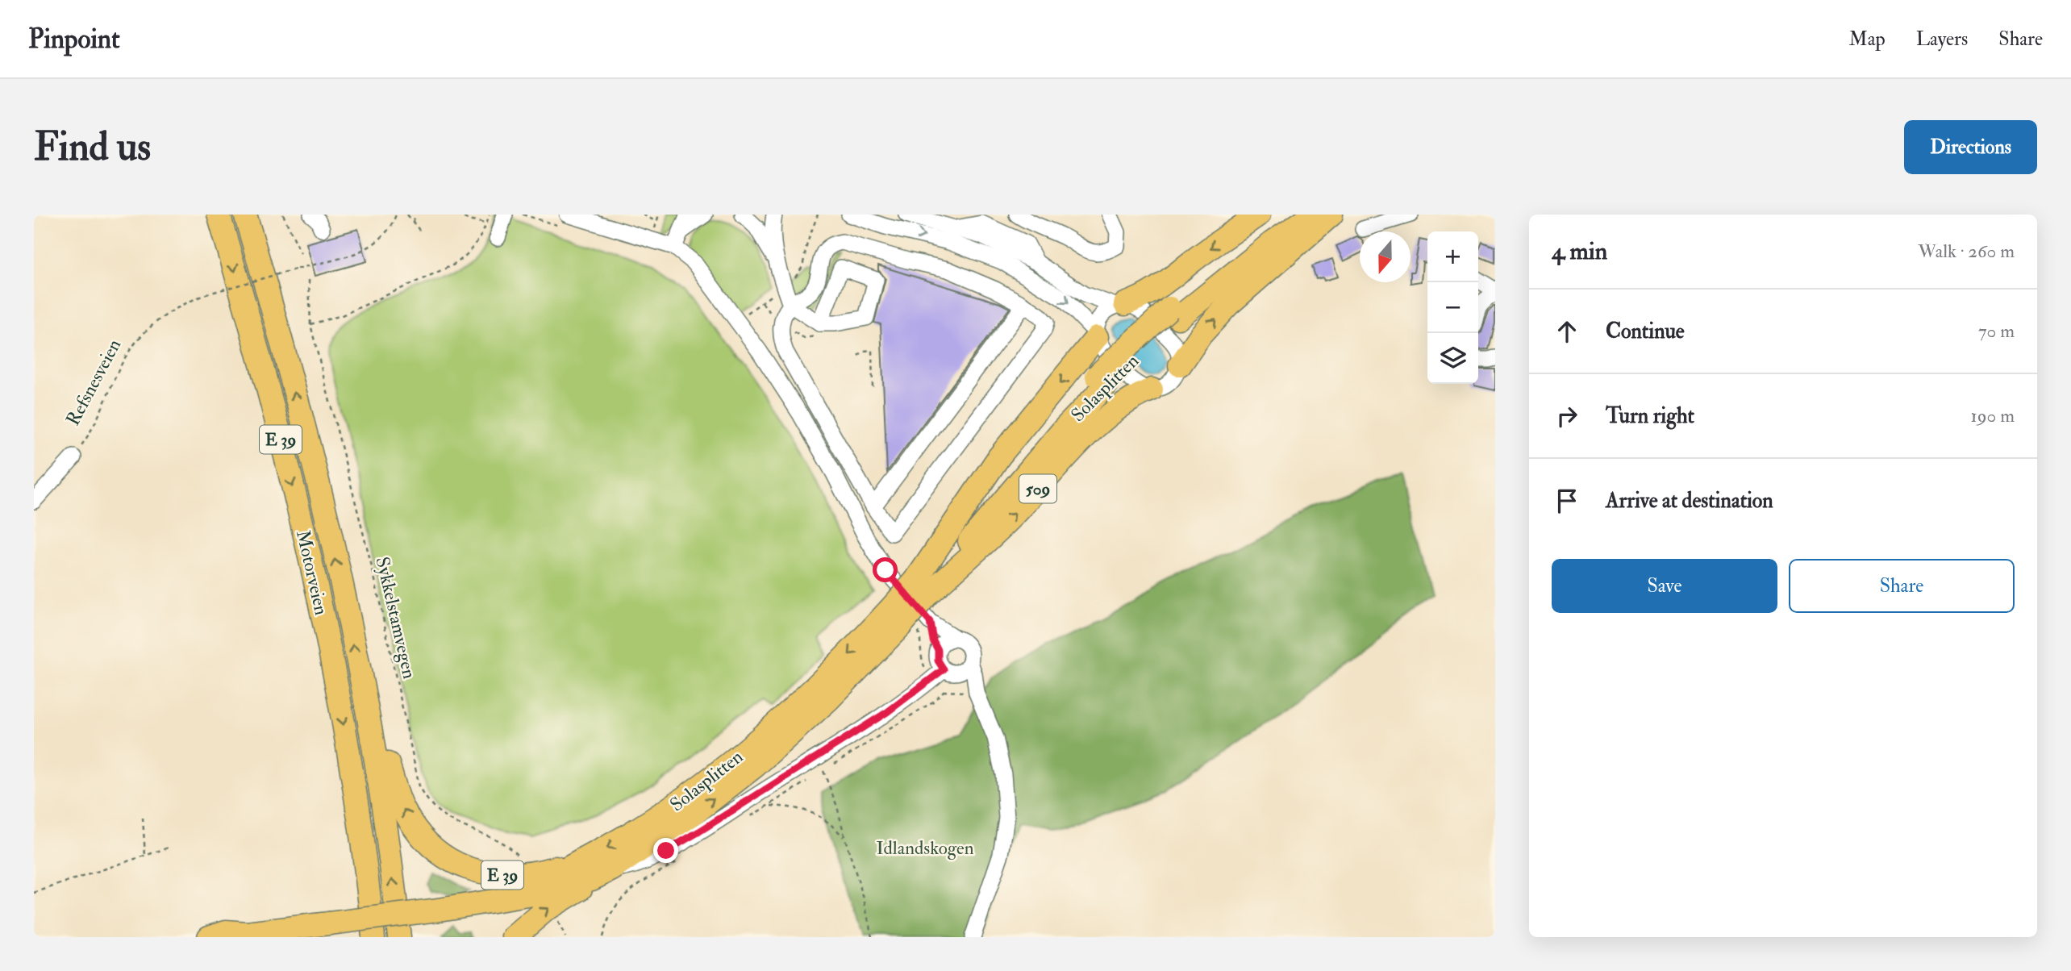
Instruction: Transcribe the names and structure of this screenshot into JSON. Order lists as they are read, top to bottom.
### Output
{
  "streets": {
    "highway": [
      "Solasplitten",
      "E 39",
      "509",
      "Motorveien"
    ],
    "path": ["Refsnesveien", "Sykkelstamvegen"]
  },
  "crossings": [
    ["Solasplitten", "E 39"],
    ["Solasplitten", "509"],
    ["E 39", "Motorveien"]
  ],
  "parks": ["Idlandskogen"],
  "north": "bottom",
  "page": {
    "header": "Pinpoint",
    "nav": ["Map", "Layers", "Share"],
    "buttons": [
      "Directions",
      ["Save", "Share"]
    ],
    "title": "Find us",
    "heading": ["4 min", "Walk · 260 m"],
    "map_buttons": ["+", "−"],
    "list": [
      ["Continue", "70 m"],
      ["Turn right", "190 m"],
      "Arrive at destination"
    ]
  }
}
